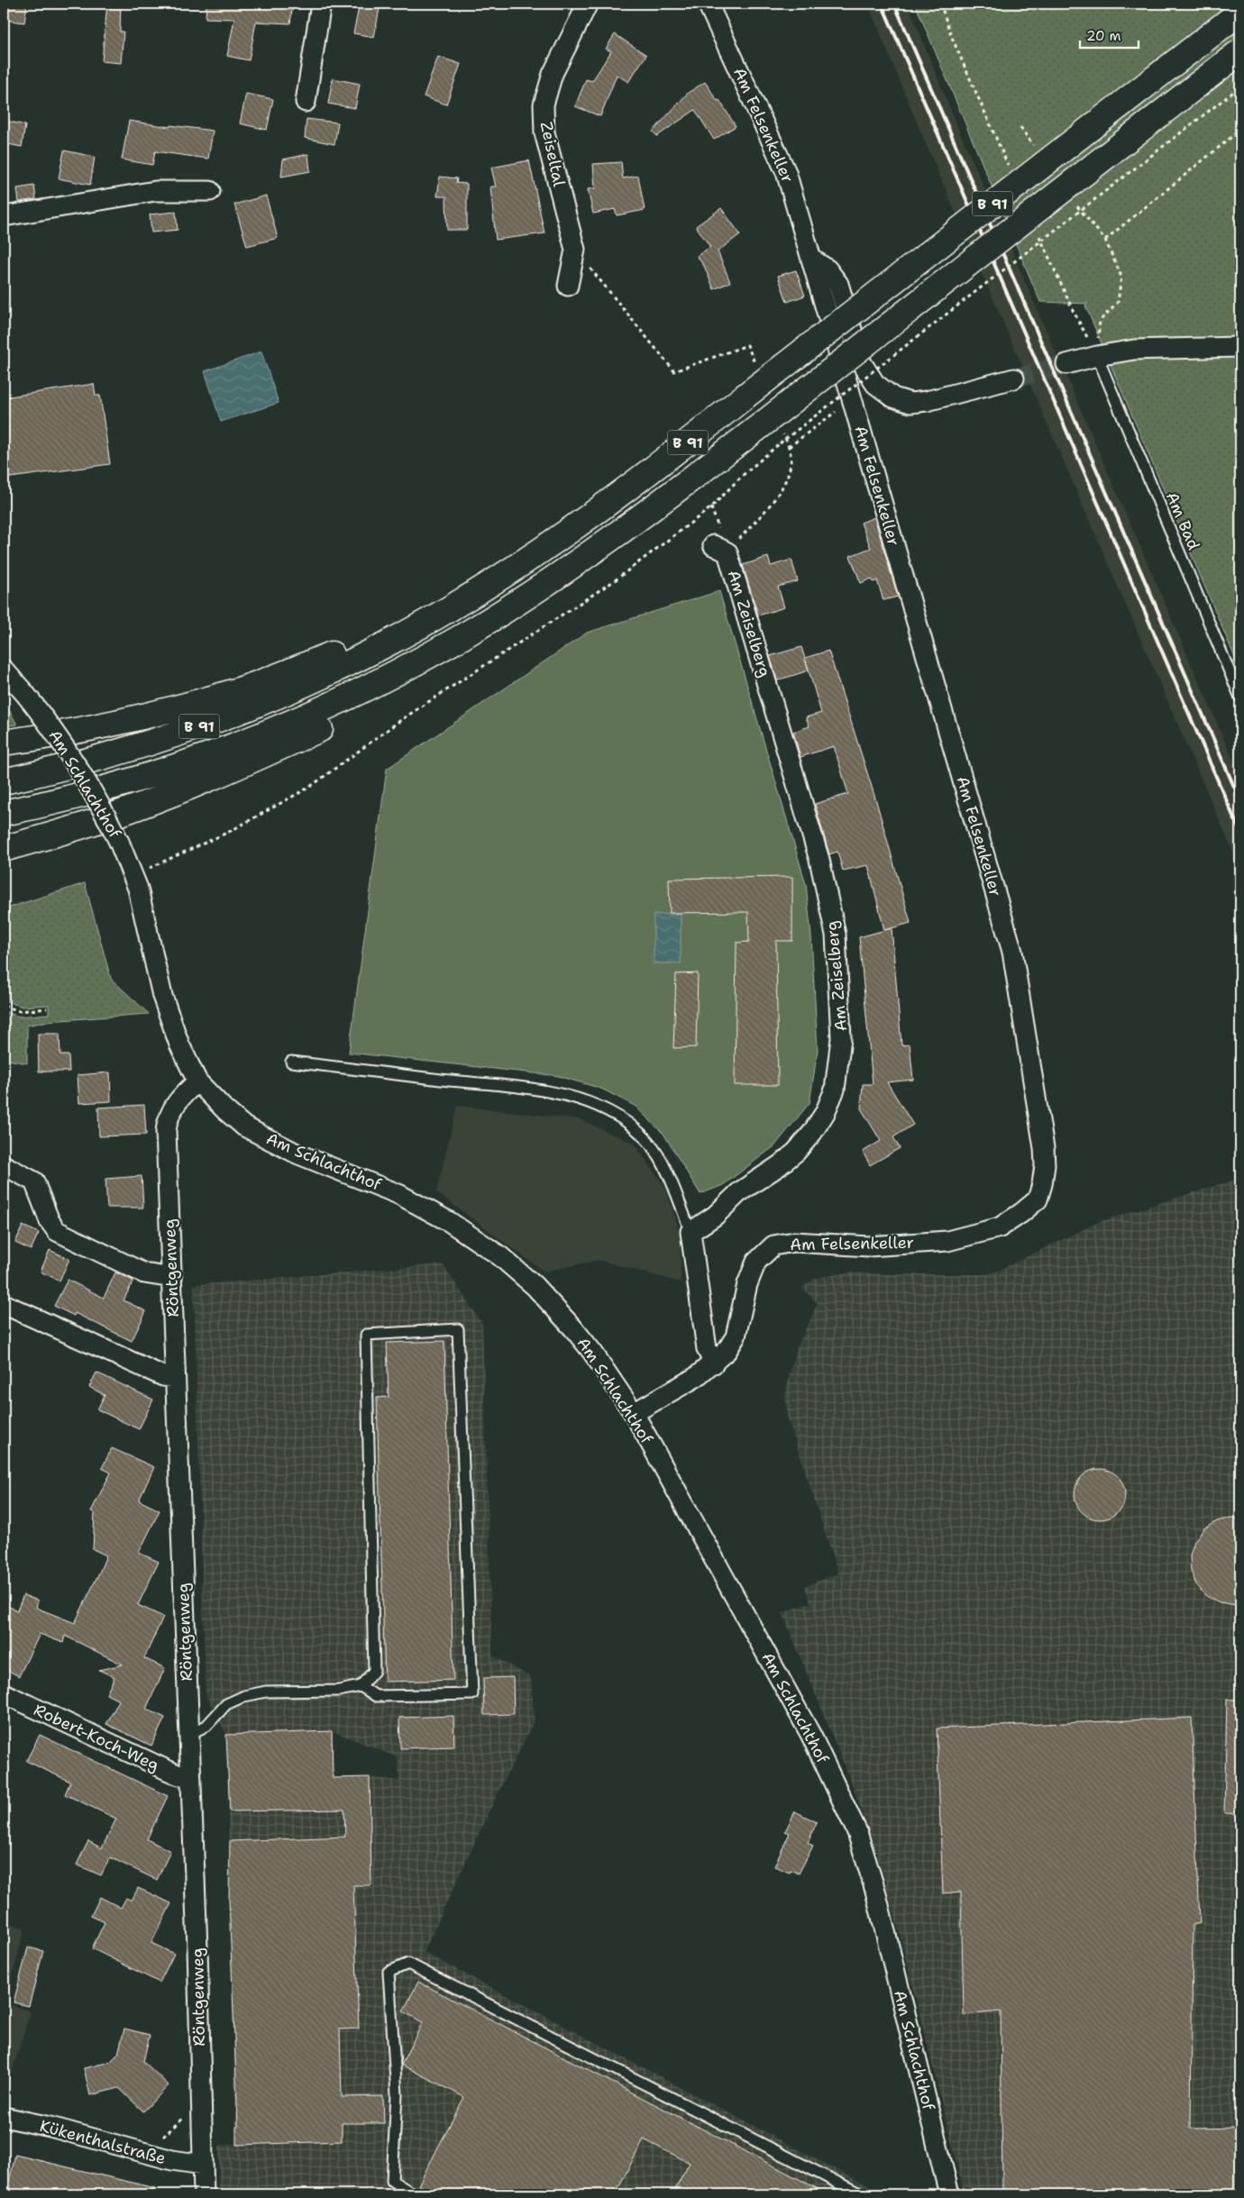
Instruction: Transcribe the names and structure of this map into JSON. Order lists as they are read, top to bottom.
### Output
{
  "streets": {
    "highway": ["B 91"],
    "street": [
      "Am Felsenkeller",
      "Zeiseltal",
      "Am Zeiselberg",
      "Am Schlachthof",
      "Röntgenweg",
      "Robert-Koch-Weg",
      "Kükenthalstraße"
    ],
    "lane": ["Am Bad"]
  },
  "crossings": [
    ["Am Felsenkeller", "Am Schlachthof"],
    ["Am Schlachthof", "Röntgenweg"],
    ["Röntgenweg", "Robert-Koch-Weg"],
    ["Röntgenweg", "Kükenthalstraße"]
  ],
  "scale_bar": "20 m"
}
